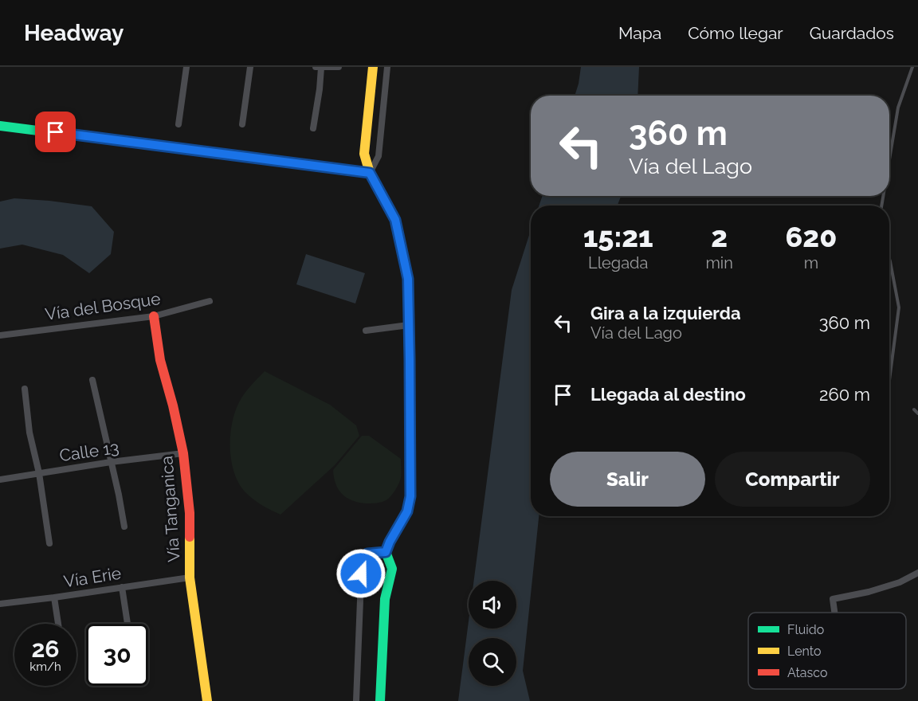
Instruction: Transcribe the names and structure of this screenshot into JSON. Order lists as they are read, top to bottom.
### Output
{
  "streets": {
    "street": [
      "Vía del Bosque",
      "Calle 13",
      "Vía Tanganica",
      "Vía Erie"
    ]
  },
  "crossings": [
    ["Vía del Bosque", "Vía Tanganica"],
    ["Calle 13", "Vía Tanganica"],
    ["Vía Tanganica", "Vía Erie"]
  ],
  "legend": ["Fluido", "Lento", "Atasco"],
  "page": {
    "header": "Headway",
    "nav": ["Mapa", "Cómo llegar", "Guardados"],
    "turn": ["360 m", "Vía del Lago"],
    "eta": [
      "15:21",
      "Llegada",
      "2",
      "min",
      "620",
      "m"
    ],
    "list": [
      {
        "name": "Gira a la izquierda",
        "note": "Vía del Lago",
        "value": "360 m"
      },
      {
        "name": "Llegada al destino",
        "value": "260 m"
      }
    ],
    "buttons": ["Salir", "Compartir"],
    "speed": "26 km/h",
    "limit": "30"
  }
}
